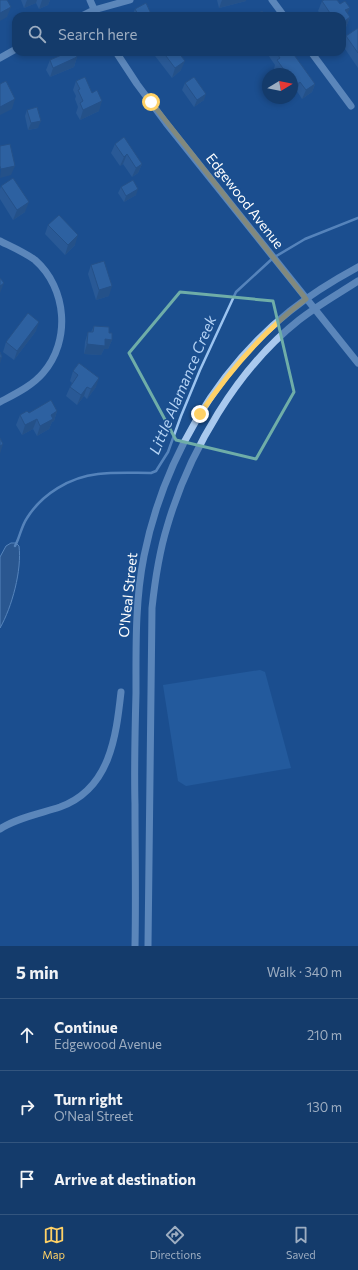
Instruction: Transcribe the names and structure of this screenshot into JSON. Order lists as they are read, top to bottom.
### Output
{
  "streets": {
    "street": ["Edgewood Avenue", "O'Neal Street"]
  },
  "crossings": [
    ["Edgewood Avenue", "O'Neal Street"]
  ],
  "water": ["Little Alamance Creek"],
  "north": "right",
  "page": {
    "search": "Search here",
    "heading": ["5 min", "Walk · 340 m"],
    "list": [
      ["Continue", "Edgewood Avenue", "210 m"],
      ["Turn right", "O'Neal Street", "130 m"],
      "Arrive at destination"
    ],
    "nav": ["Map", "Directions", "Saved"]
  }
}
